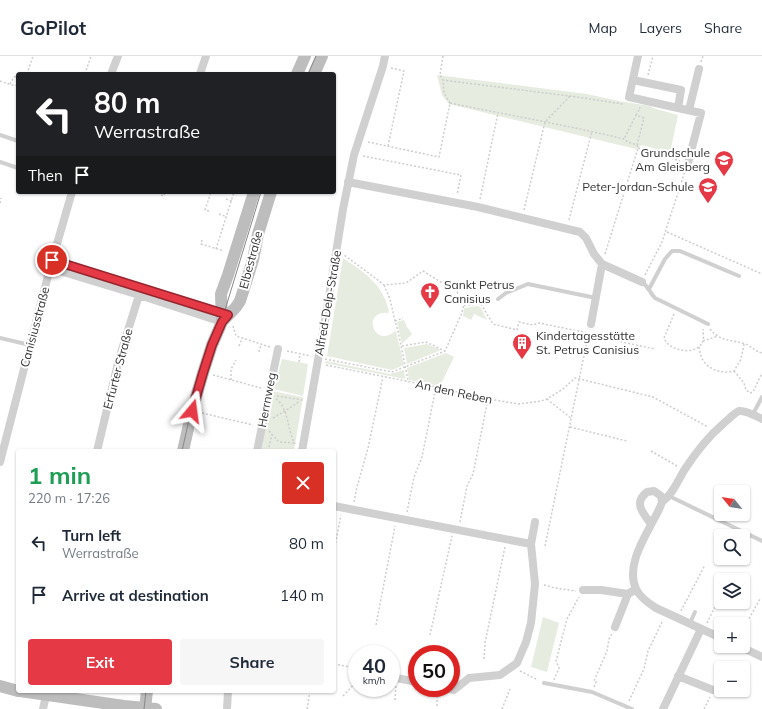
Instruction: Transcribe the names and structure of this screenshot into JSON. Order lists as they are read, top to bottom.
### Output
{
  "streets": {
    "main road": ["Elbestraße"],
    "street": [
      "Alfred-Delp-Straße",
      "Canisiusstraße",
      "Erfurter Straße",
      "Herrnweg"
    ],
    "path": ["An den Reben"]
  },
  "places": {
    "school or university": ["Grundschule Am Gleisberg", "Peter-Jordan-Schule"],
    "church": ["Sankt Petrus Canisius"],
    "building": ["Kindertagesstätte St. Petrus Canisius"]
  },
  "north": "top left",
  "page": {
    "header": "GoPilot",
    "nav": ["Map", "Layers", "Share"],
    "turn": ["80 m", "Werrastraße"],
    "then": "Then",
    "heading": ["1 min", "220 m · 17:26"],
    "map_buttons": ["+", "−"],
    "list": [
      {
        "name": "Turn left",
        "note": "Werrastraße",
        "value": "80 m"
      },
      {
        "name": "Arrive at destination",
        "value": "140 m"
      }
    ],
    "buttons": ["Exit", "Share"],
    "speed": "40 km/h",
    "limit": "50"
  }
}
